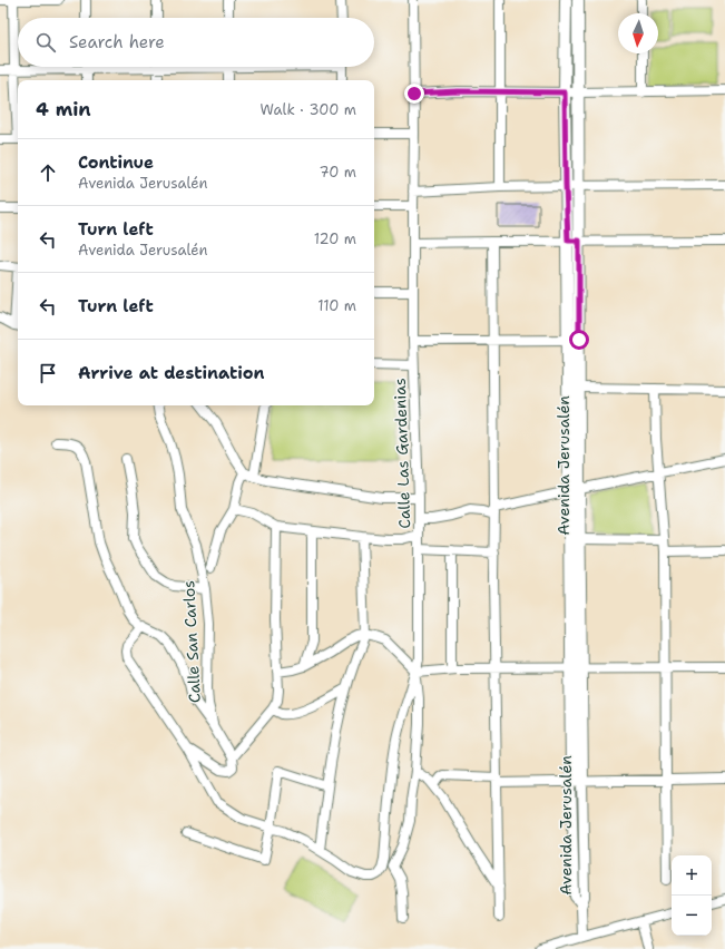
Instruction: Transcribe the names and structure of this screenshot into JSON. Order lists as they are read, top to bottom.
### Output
{
  "streets": {
    "street": ["Calle Las Gardenias", "Avenida Jerusalén", "Calle San Carlos"]
  },
  "north": "bottom",
  "page": {
    "search": "Search here",
    "heading": ["4 min", "Walk · 300 m"],
    "list": [
      ["Continue", "Avenida Jerusalén", "70 m"],
      ["Turn left", "Avenida Jerusalén", "120 m"],
      ["Turn left", "110 m"],
      "Arrive at destination"
    ],
    "map_buttons": ["+", "−"]
  }
}
